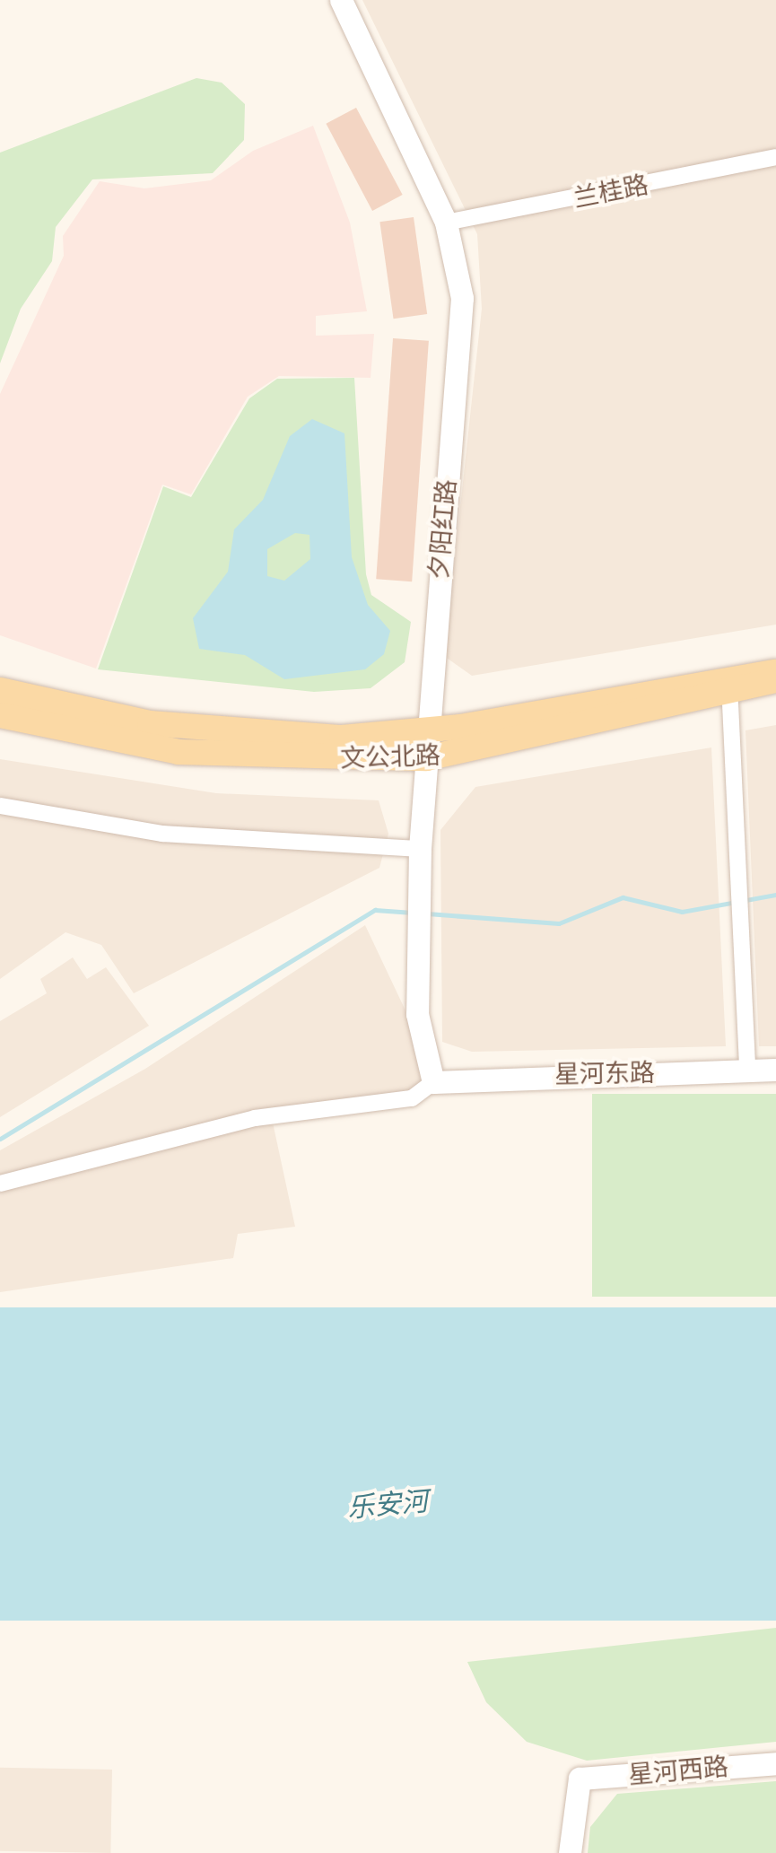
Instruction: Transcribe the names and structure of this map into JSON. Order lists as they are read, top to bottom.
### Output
{
  "streets": {
    "main road": ["文公北路"],
    "street": [
      "兰桂路",
      "夕阳红路",
      "星河东路",
      "星河西路"
    ]
  },
  "crossings": [
    ["兰桂路", "夕阳红路"],
    ["夕阳红路", "文公北路"],
    ["夕阳红路", "星河东路"]
  ],
  "water": ["乐安河"]
}
